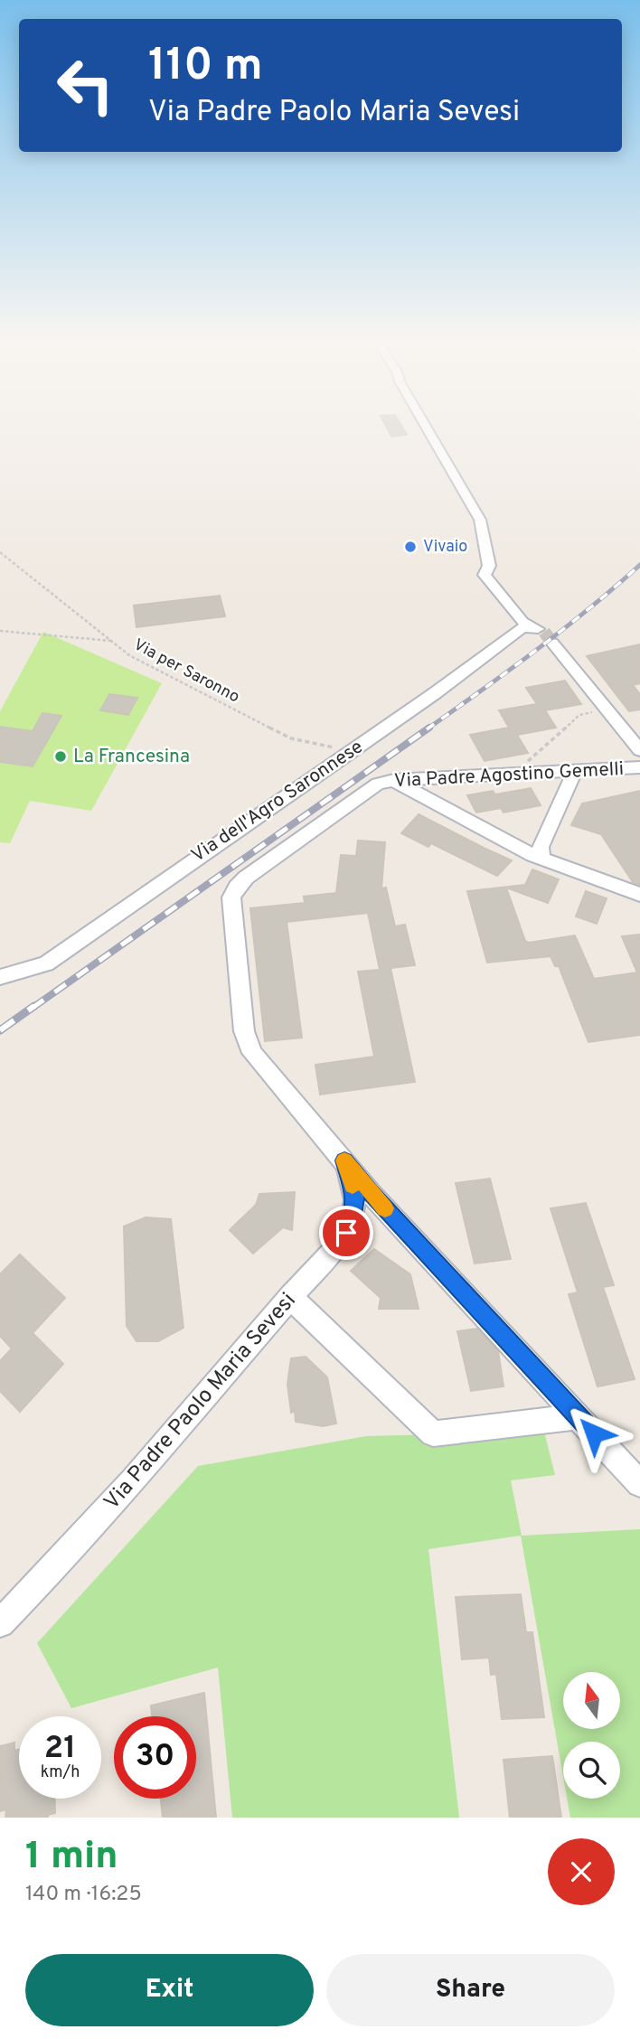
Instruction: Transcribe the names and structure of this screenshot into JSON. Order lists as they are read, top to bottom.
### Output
{
  "streets": {
    "street": ["Via Padre Agostino Gemelli", "Via dell'Agro Saronnese", "Via Padre Paolo Maria Sevesi"],
    "path": ["Via per Saronno"]
  },
  "crossings": [
    ["Via per Saronno", "Via dell'Agro Saronnese"]
  ],
  "places": ["Vivaio", "La Francesina"],
  "north": "top",
  "page": {
    "turn": ["110 m", "Via Padre Paolo Maria Sevesi"],
    "speed": "21 km/h",
    "limit": "30",
    "heading": ["1 min", "140 m · 16:25"],
    "buttons": ["Exit", "Share"]
  }
}
